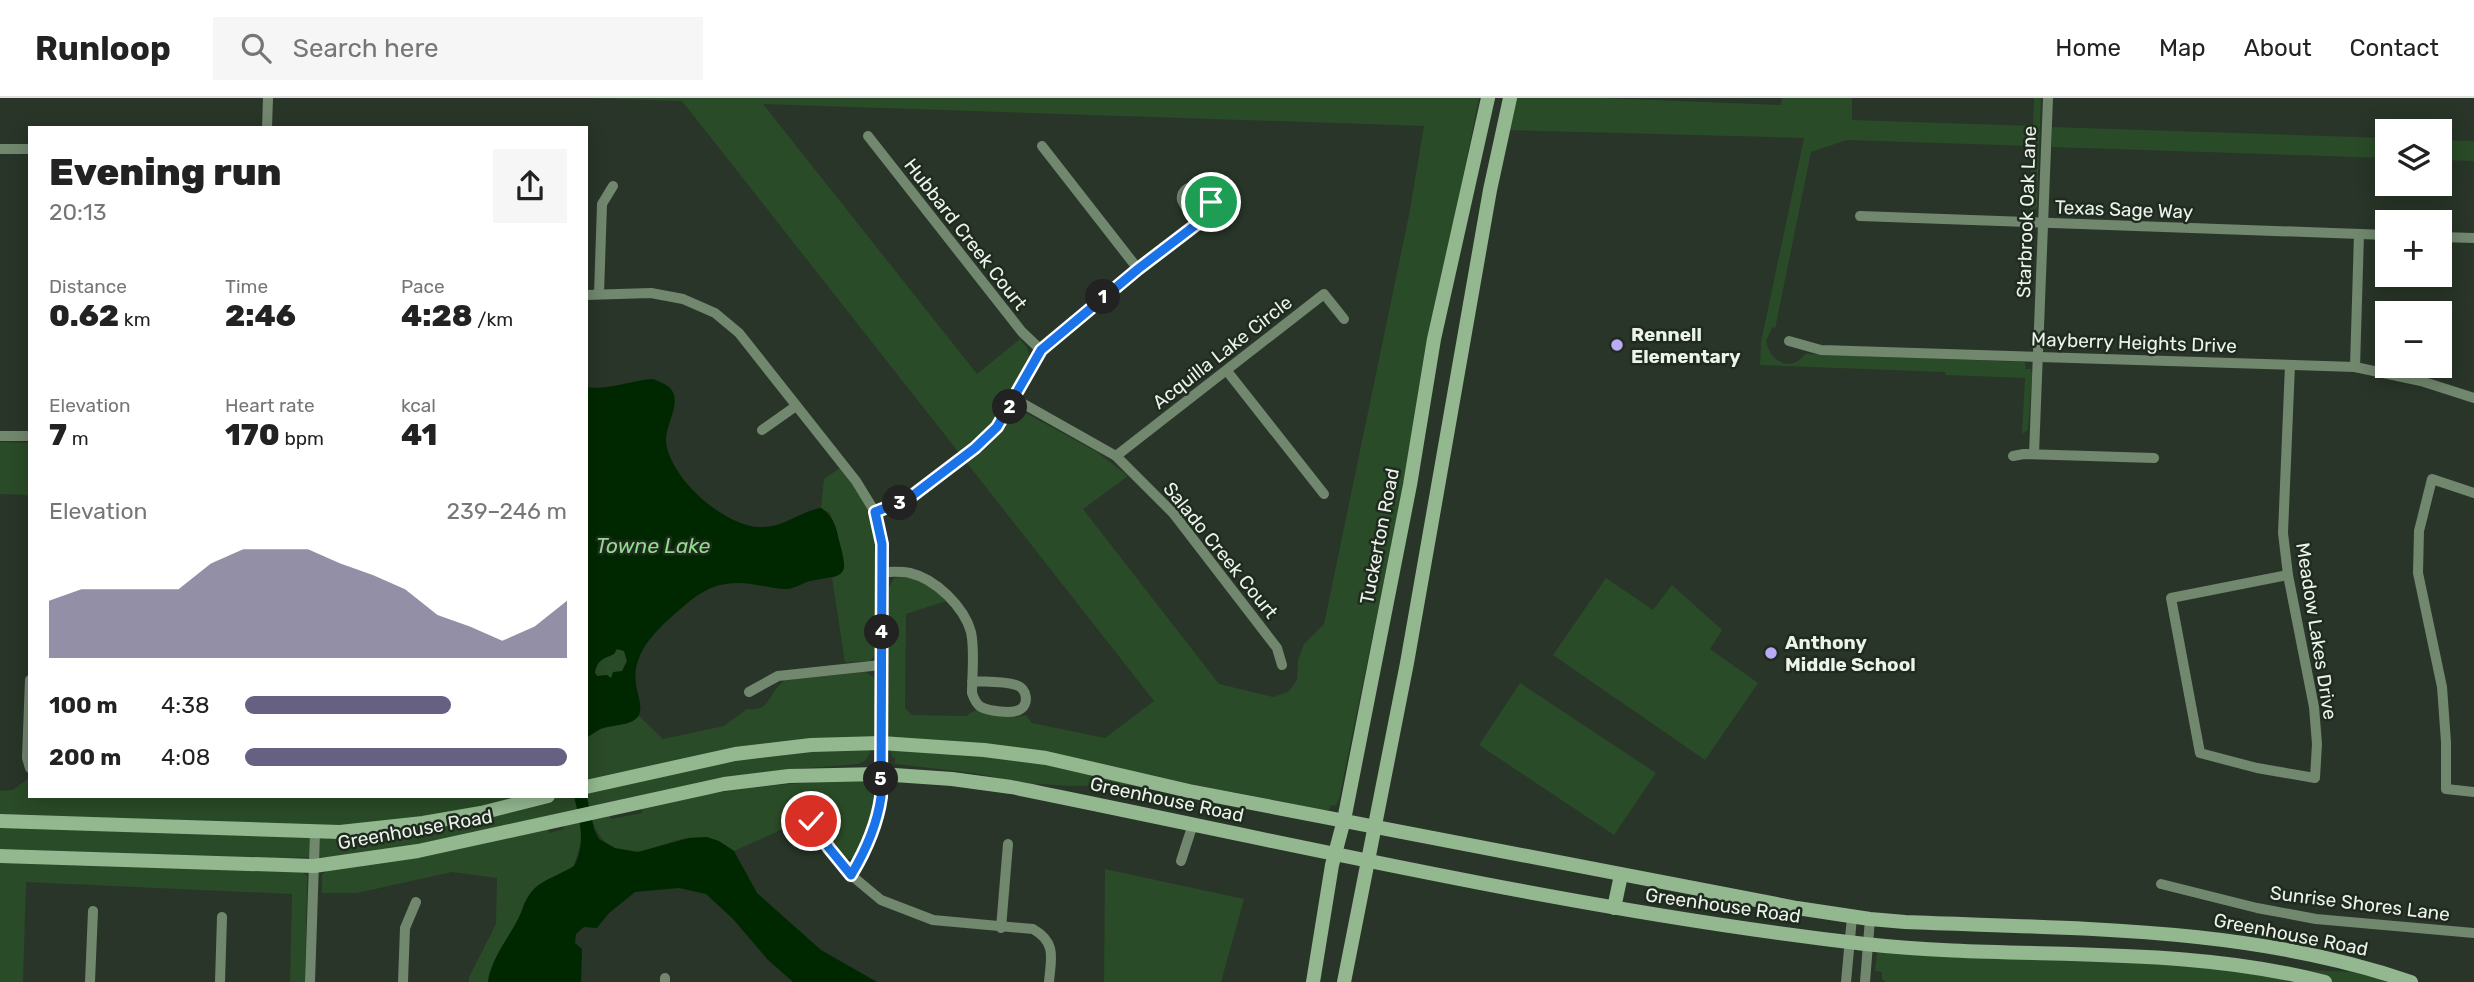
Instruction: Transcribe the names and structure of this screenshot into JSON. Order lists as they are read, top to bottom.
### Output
{
  "streets": {
    "main road": ["Tuckerton Road", "Greenhouse Road"],
    "street": [
      "Texas Sage Way",
      "Starbrook Oak Lane",
      "Hubbard Creek Court",
      "Mayberry Heights Drive",
      "Acquilla Lake Circle",
      "Salado Creek Court",
      "Meadow Lakes Drive",
      "Sunrise Shores Lane"
    ]
  },
  "crossings": [
    ["Texas Sage Way", "Starbrook Oak Lane"],
    ["Starbrook Oak Lane", "Mayberry Heights Drive"],
    ["Mayberry Heights Drive", "Meadow Lakes Drive"],
    ["Acquilla Lake Circle", "Salado Creek Court"],
    ["Tuckerton Road", "Greenhouse Road"]
  ],
  "water": ["Towne Lake"],
  "places": ["Rennell Elementary", "Anthony Middle School"],
  "page": {
    "header": "Runloop",
    "search": "Search here",
    "nav": [
      "Home",
      "Map",
      "About",
      "Contact"
    ],
    "map_buttons": ["+", "−"],
    "heading": ["Evening run", "20:13"],
    "stats": [
      ["Distance", "0.62 km"],
      ["Time", "2:46"],
      ["Pace", "4:28 /km"],
      ["Elevation", "7 m"],
      ["Heart rate", "170 bpm"],
      ["kcal", "41"]
    ],
    "pins": [
      "1",
      "2",
      "3",
      "4",
      "5"
    ],
    "chart": ["Elevation", "239–246 m"],
    "list": [
      {
        "name": "100 m",
        "note": "4:38"
      },
      {
        "name": "200 m",
        "note": "4:08"
      }
    ]
  }
}
